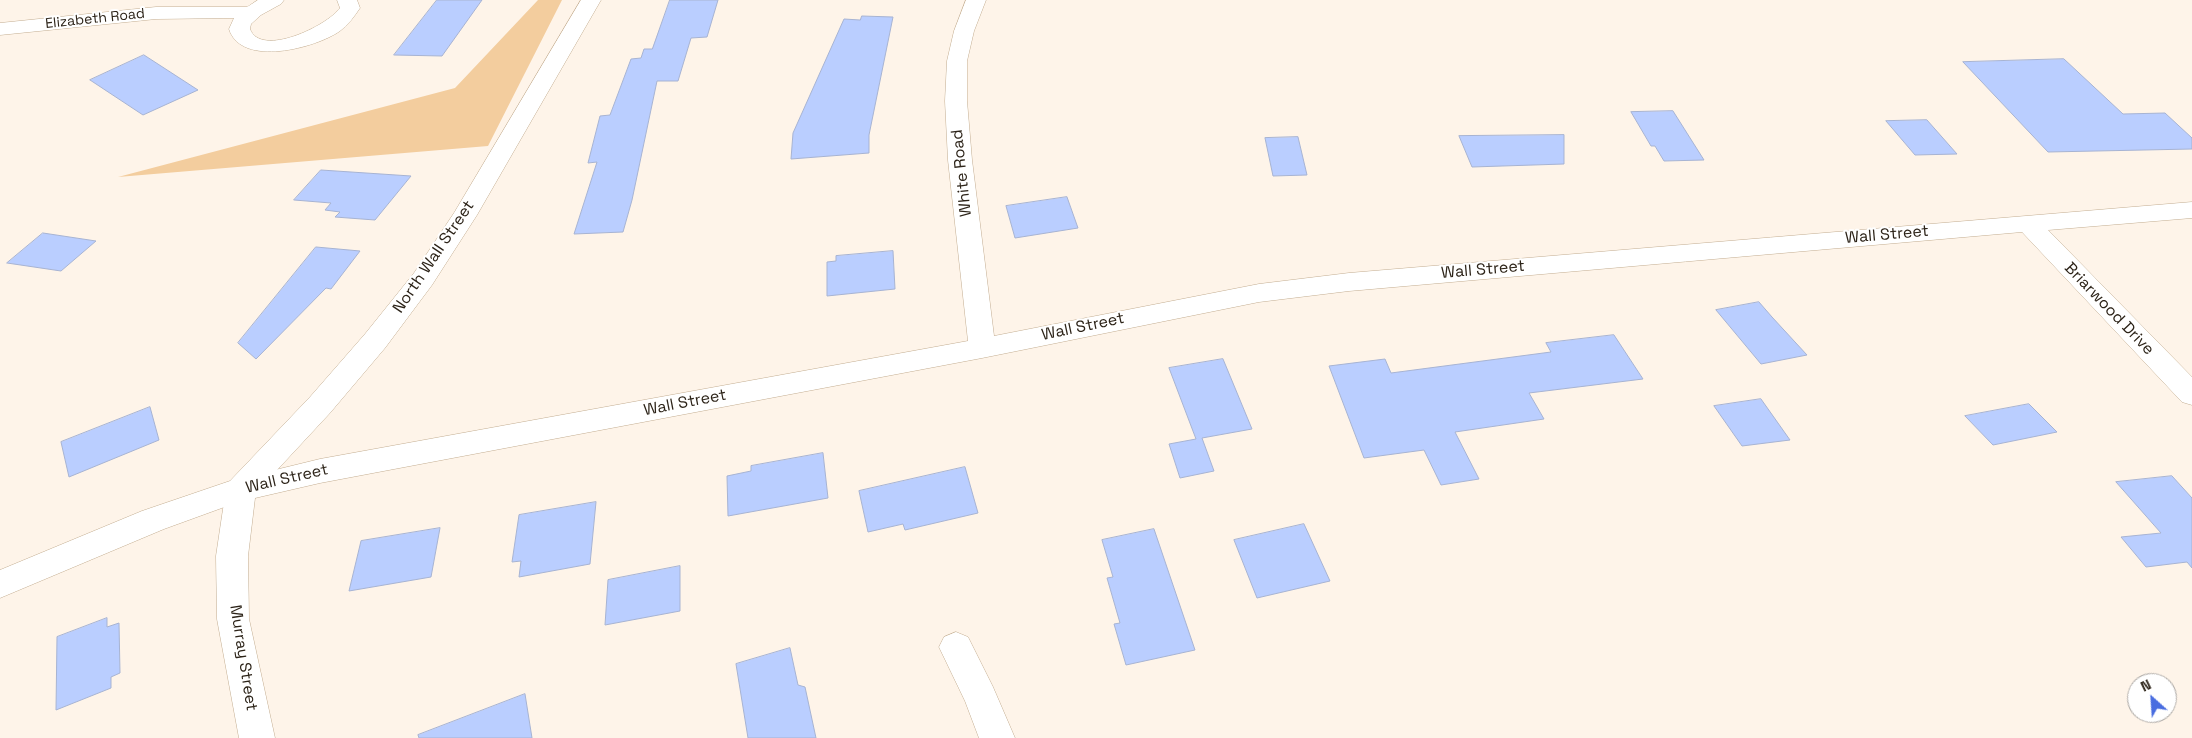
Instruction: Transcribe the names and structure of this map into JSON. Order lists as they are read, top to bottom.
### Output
{
  "streets": {
    "street": [
      "Elizabeth Road",
      "White Road",
      "Wall Street",
      "North Wall Street",
      "Briarwood Drive",
      "Murray Street"
    ]
  },
  "crossings": [
    ["White Road", "Wall Street"],
    ["Wall Street", "North Wall Street"],
    ["Wall Street", "Briarwood Drive"],
    ["Wall Street", "Murray Street"],
    ["North Wall Street", "Murray Street"]
  ],
  "north": "top left"
}
